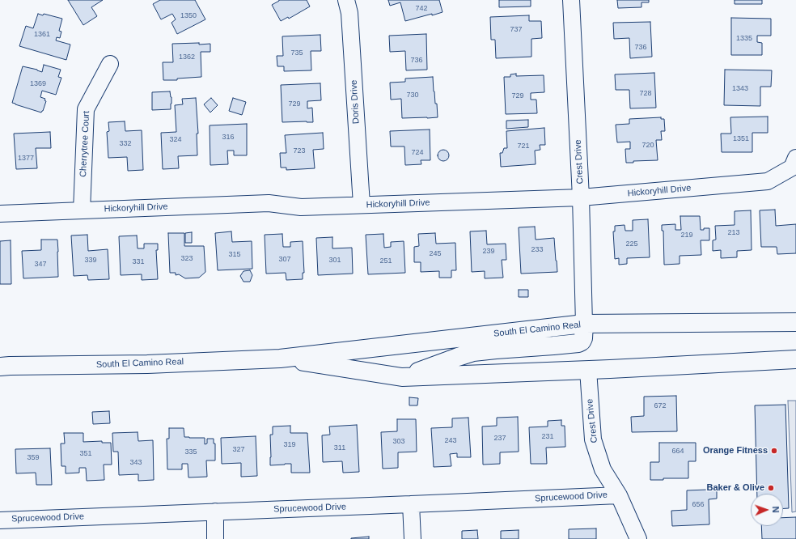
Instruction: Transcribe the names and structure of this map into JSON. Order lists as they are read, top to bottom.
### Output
{
  "streets": {
    "main road": ["South El Camino Real"],
    "street": [
      "Doris Drive",
      "Cherrytree Court",
      "Crest Drive",
      "Hickoryhill Drive",
      "Sprucewood Drive"
    ]
  },
  "crossings": [
    ["Doris Drive", "Hickoryhill Drive"],
    ["Cherrytree Court", "Hickoryhill Drive"],
    ["Crest Drive", "Hickoryhill Drive"],
    ["Crest Drive", "South El Camino Real"],
    ["Crest Drive", "Sprucewood Drive"]
  ],
  "places": ["Orange Fitness", "Baker & Olive"],
  "house_numbers": [
    "742",
    "1350",
    "737",
    "1361",
    "1335",
    "736",
    "735",
    "1362",
    "736",
    "1369",
    "1343",
    "728",
    "730",
    "729",
    "729",
    "316",
    "1351",
    "324",
    "332",
    "720",
    "721",
    "723",
    "724",
    "1377",
    "213",
    "219",
    "225",
    "233",
    "239",
    "245",
    "315",
    "323",
    "307",
    "339",
    "301",
    "251",
    "331",
    "347",
    "672",
    "231",
    "237",
    "243",
    "303",
    "319",
    "311",
    "327",
    "664",
    "335",
    "351",
    "359",
    "343",
    "656"
  ],
  "north": "right"
}
